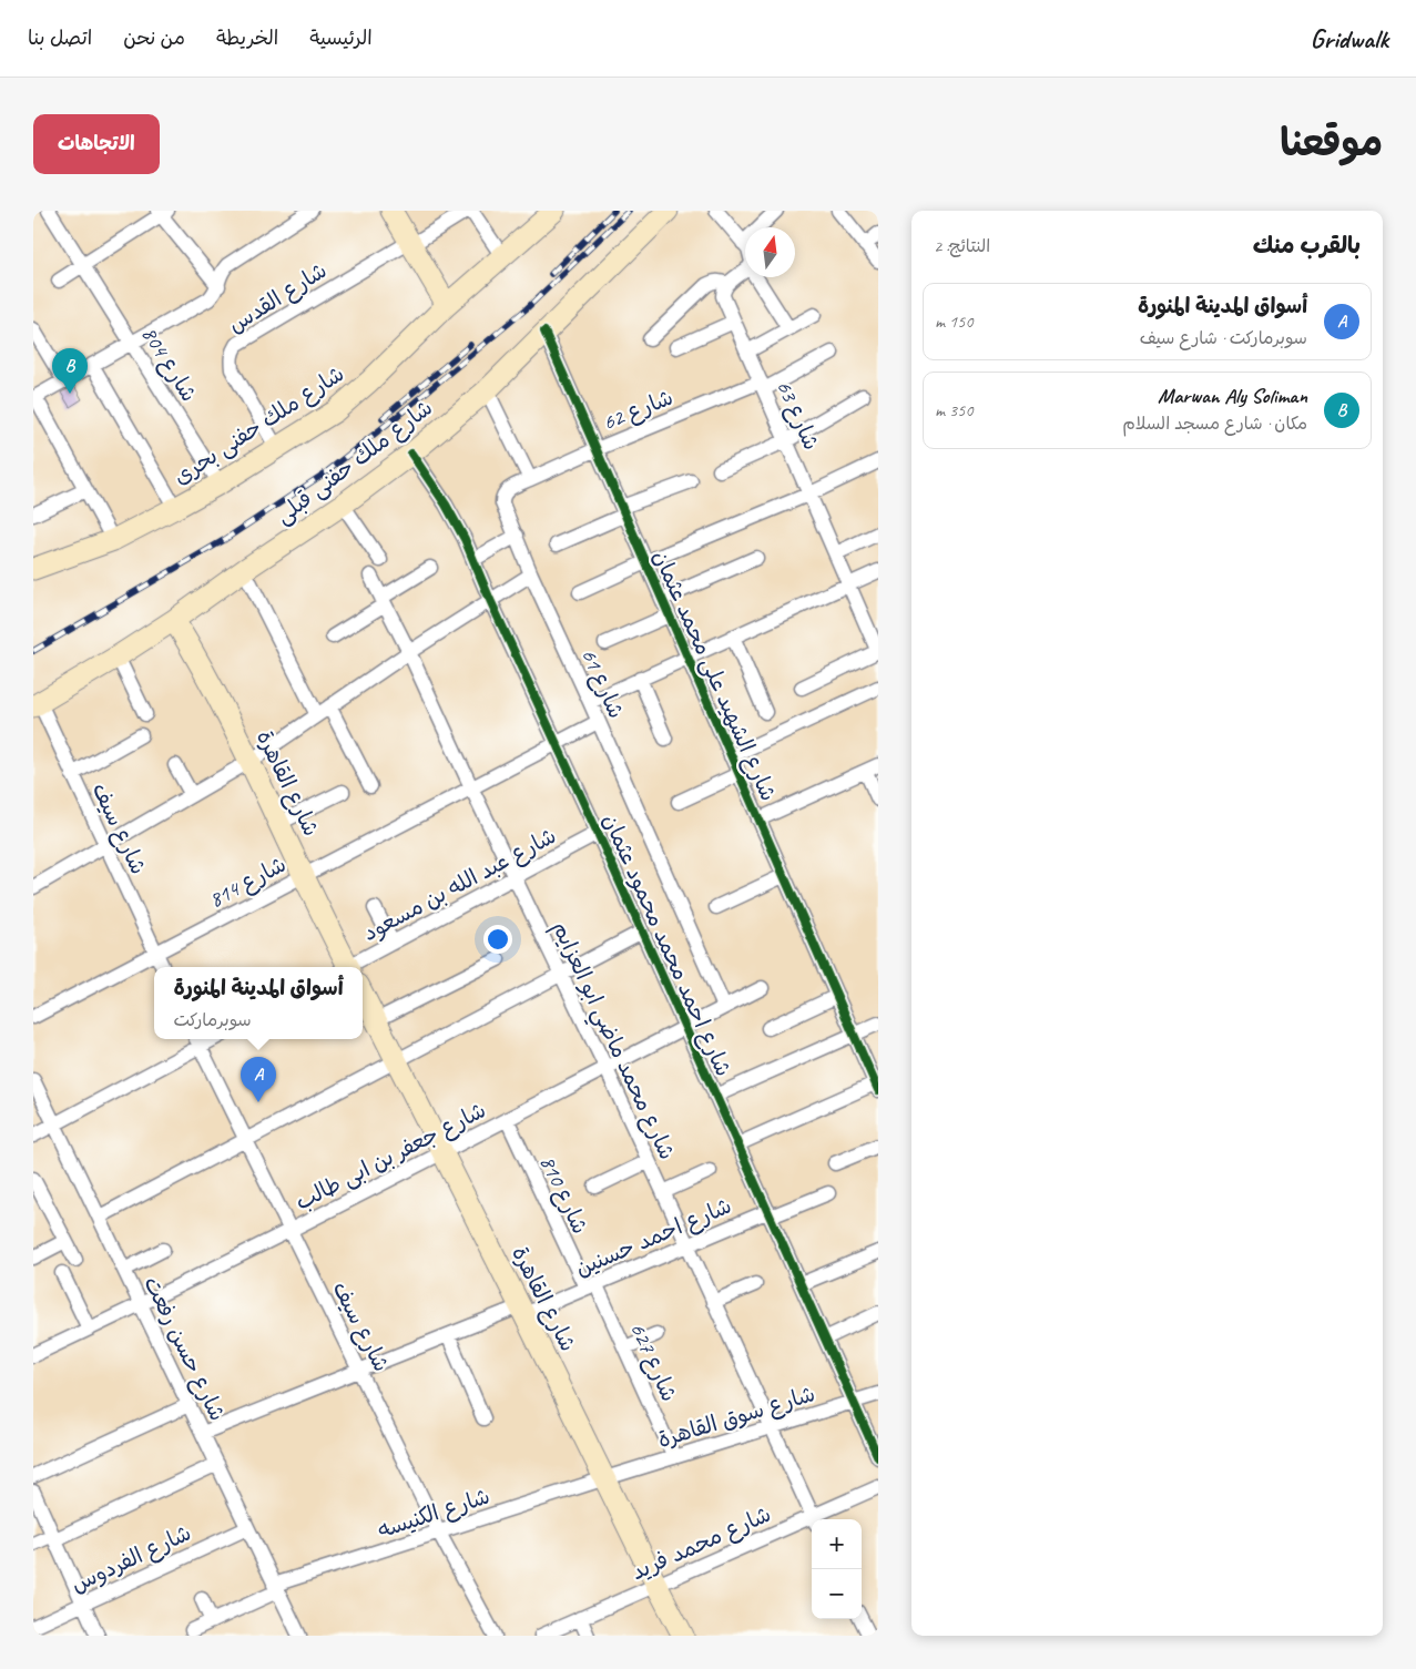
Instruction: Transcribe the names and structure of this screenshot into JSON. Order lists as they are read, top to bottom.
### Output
{
  "streets": {
    "street": [
      "شارع القدس",
      "شارع 804",
      "شارع 62",
      "شارع 63",
      "شارع ملك حفنى بحرى",
      "شارع ملك حفنى قبلى",
      "شارع الشهيد على محمد عثمان",
      "شارع 61",
      "شارع القاهرة",
      "شارع سيف",
      "شارع 814",
      "شارع عبد الله بن مسعود",
      "شارع احمد محمد محمود عثمان",
      "شارع محمد ماضي ابو العزايم",
      "شارع جعفر بن ابى طالب",
      "شارع 810",
      "شارع احمد حسنين",
      "شارع حسن رفعت",
      "شارع 627",
      "شارع سوق القاهرة",
      "شارع الكنيسه",
      "شارع محمد فريد",
      "شارع الفردوس"
    ]
  },
  "crossings": [
    ["شارع القدس", "شارع ملك حفنى بحرى"],
    ["شارع 804", "شارع ملك حفنى بحرى"],
    ["شارع 62", "شارع 63"],
    ["شارع 62", "شارع الشهيد على محمد عثمان"],
    ["شارع 62", "شارع 61"],
    ["شارع ملك حفنى قبلى", "شارع الشهيد على محمد عثمان"],
    ["شارع ملك حفنى قبلى", "شارع القاهرة"],
    ["شارع ملك حفنى قبلى", "شارع سيف"],
    ["شارع ملك حفنى قبلى", "شارع احمد محمد محمود عثمان"],
    ["شارع 61", "شارع 814"],
    ["شارع 61", "شارع جعفر بن ابى طالب"],
    ["شارع القاهرة", "شارع 814"],
    ["شارع القاهرة", "شارع جعفر بن ابى طالب"],
    ["شارع القاهرة", "شارع احمد حسنين"],
    ["شارع القاهرة", "شارع سوق القاهرة"],
    ["شارع القاهرة", "شارع الكنيسه"],
    ["شارع القاهرة", "شارع محمد فريد"],
    ["شارع سيف", "شارع 814"],
    ["شارع سيف", "شارع جعفر بن ابى طالب"],
    ["شارع سيف", "شارع احمد حسنين"],
    ["شارع سيف", "شارع الكنيسه"],
    ["شارع 814", "شارع احمد محمد محمود عثمان"],
    ["شارع 814", "شارع محمد ماضي ابو العزايم"],
    ["شارع عبد الله بن مسعود", "شارع احمد محمد محمود عثمان"],
    ["شارع عبد الله بن مسعود", "شارع محمد ماضي ابو العزايم"],
    ["شارع احمد محمد محمود عثمان", "شارع جعفر بن ابى طالب"],
    ["شارع احمد محمد محمود عثمان", "شارع احمد حسنين"],
    ["شارع احمد محمد محمود عثمان", "شارع سوق القاهرة"],
    ["شارع محمد ماضي ابو العزايم", "شارع جعفر بن ابى طالب"],
    ["شارع محمد ماضي ابو العزايم", "شارع احمد حسنين"],
    ["شارع محمد ماضي ابو العزايم", "شارع سوق القاهرة"],
    ["شارع محمد ماضي ابو العزايم", "شارع محمد فريد"],
    ["شارع جعفر بن ابى طالب", "شارع 810"],
    ["شارع جعفر بن ابى طالب", "شارع حسن رفعت"],
    ["شارع 810", "شارع احمد حسنين"],
    ["شارع 810", "شارع 627"],
    ["شارع احمد حسنين", "شارع حسن رفعت"],
    ["شارع احمد حسنين", "شارع 627"],
    ["شارع حسن رفعت", "شارع الكنيسه"],
    ["شارع حسن رفعت", "شارع الفردوس"],
    ["شارع 627", "شارع سوق القاهرة"],
    ["شارع سوق القاهرة", "شارع الكنيسه"]
  ],
  "north": "top",
  "page": {
    "header": "Gridwalk",
    "nav": [
      "الرئيسية",
      "الخريطة",
      "من نحن",
      "اتصل بنا"
    ],
    "title": "موقعنا",
    "buttons": "الاتجاهات",
    "heading": ["بالقرب منك", "النتائج: 2"],
    "list": [
      {
        "mark": "A",
        "name": "أسواق المدينة المنورة",
        "note": "سوبرماركت · شارع سيف",
        "value": "150 m"
      },
      {
        "mark": "B",
        "name": "Marwan Aly Soliman",
        "note": "مكان · شارع مسجد السلام",
        "value": "350 m"
      }
    ],
    "pins": ["B", "A"],
    "popup": ["أسواق المدينة المنورة", "سوبرماركت"],
    "map_buttons": ["+", "−"]
  }
}
